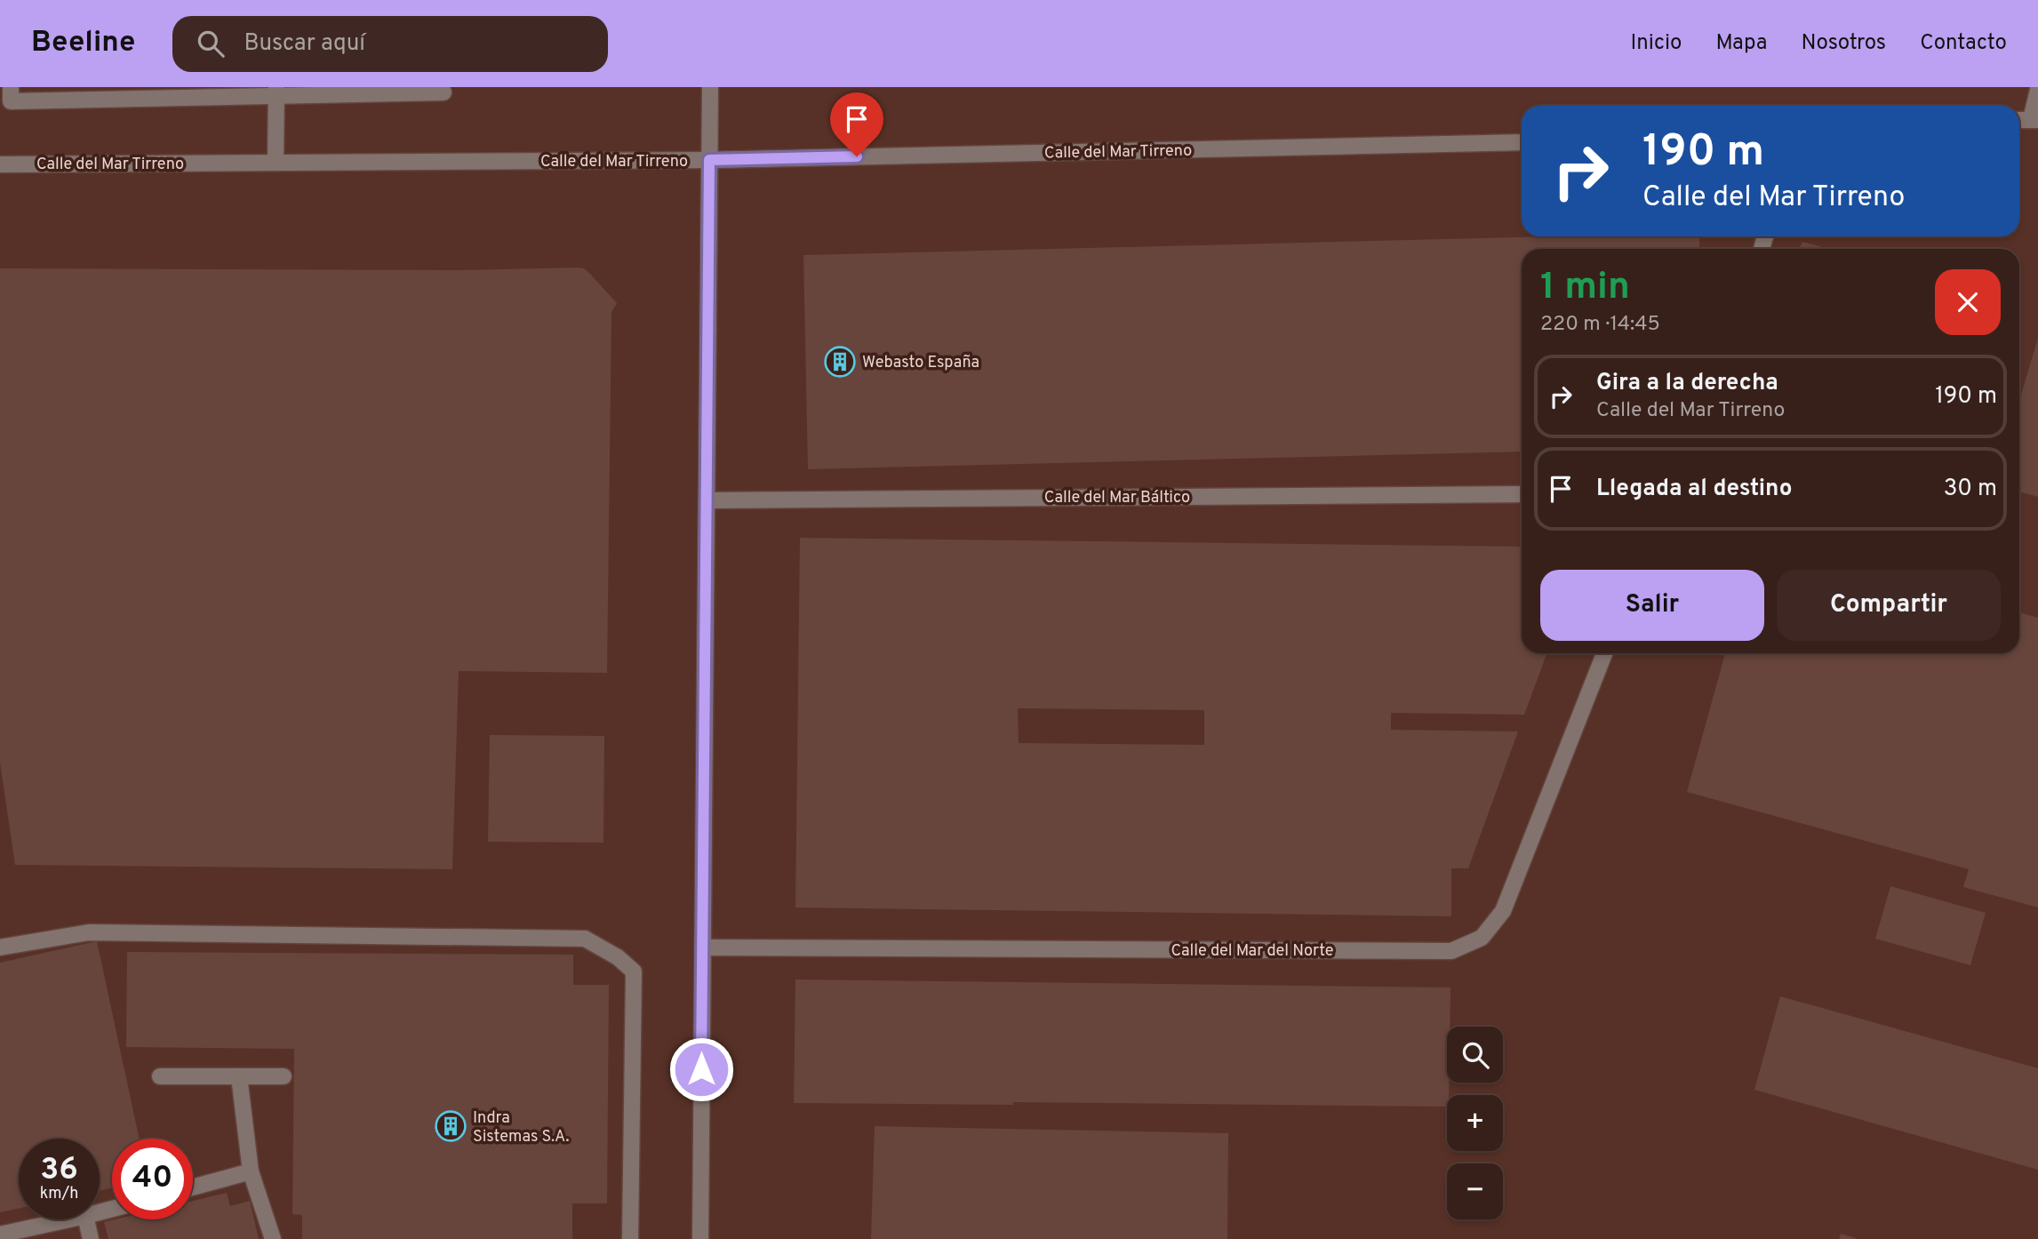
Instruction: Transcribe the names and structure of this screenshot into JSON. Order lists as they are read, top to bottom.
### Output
{
  "streets": {
    "street": ["Calle del Mar Tirreno", "Calle del Mar Báltico", "Calle del Mar del Norte"]
  },
  "places": {
    "building": ["Webasto España", "Indra Sistemas S.A."]
  },
  "page": {
    "header": "Beeline",
    "search": "Buscar aquí",
    "nav": [
      "Inicio",
      "Mapa",
      "Nosotros",
      "Contacto"
    ],
    "turn": ["190 m", "Calle del Mar Tirreno"],
    "heading": ["1 min", "220 m · 14:45"],
    "list": [
      {
        "name": "Gira a la derecha",
        "note": "Calle del Mar Tirreno",
        "value": "190 m"
      },
      {
        "name": "Llegada al destino",
        "value": "30 m"
      }
    ],
    "buttons": ["Salir", "Compartir"],
    "map_buttons": ["+", "−"],
    "speed": "36 km/h",
    "limit": "40"
  }
}
